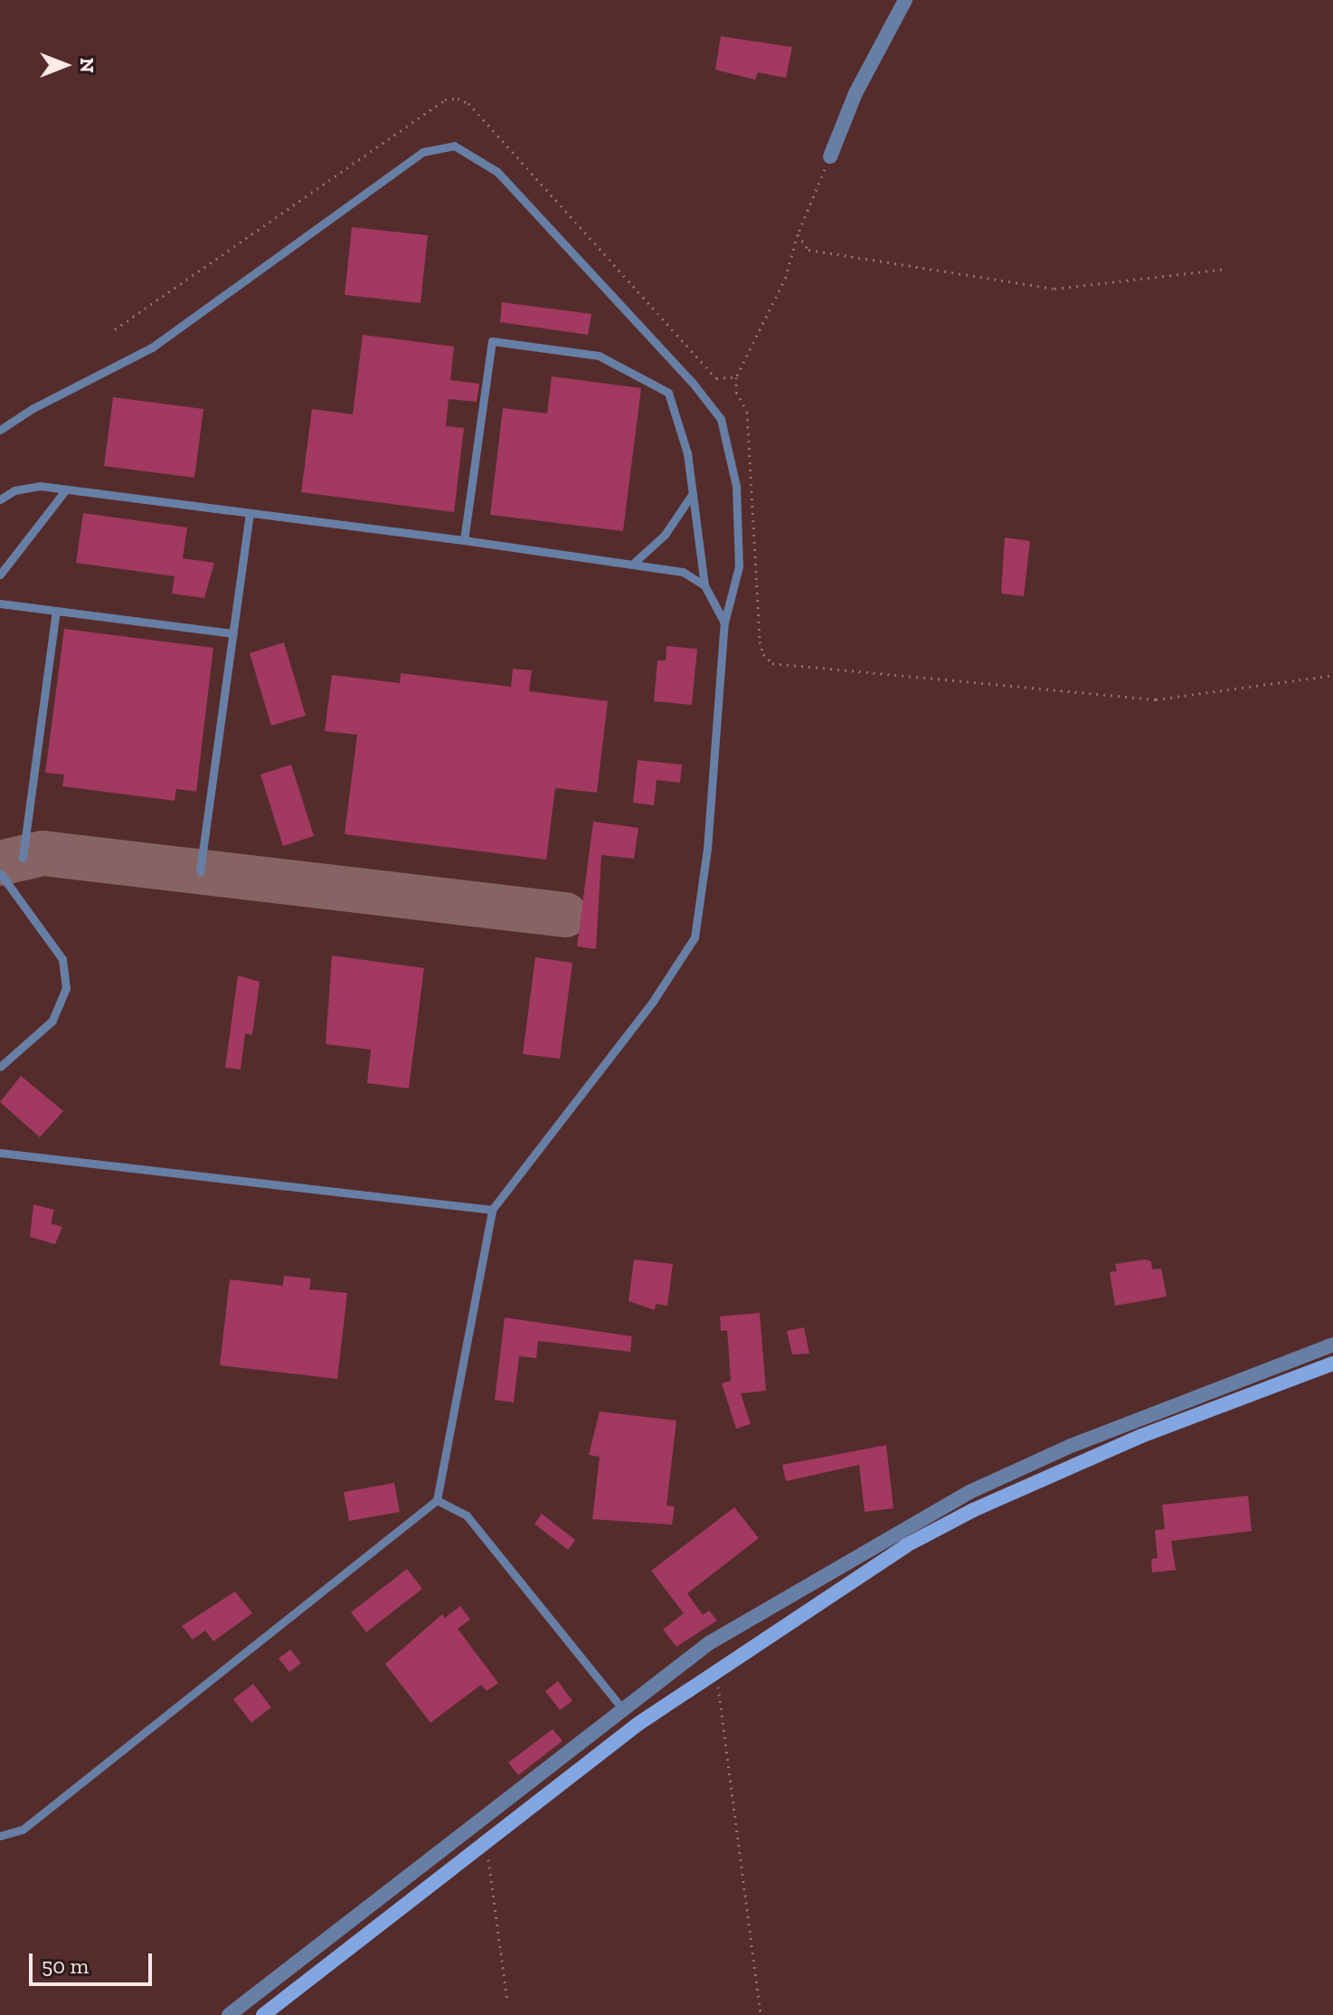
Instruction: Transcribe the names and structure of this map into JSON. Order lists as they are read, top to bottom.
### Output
{
  "scale_bar": "50 m",
  "north": "right"
}
